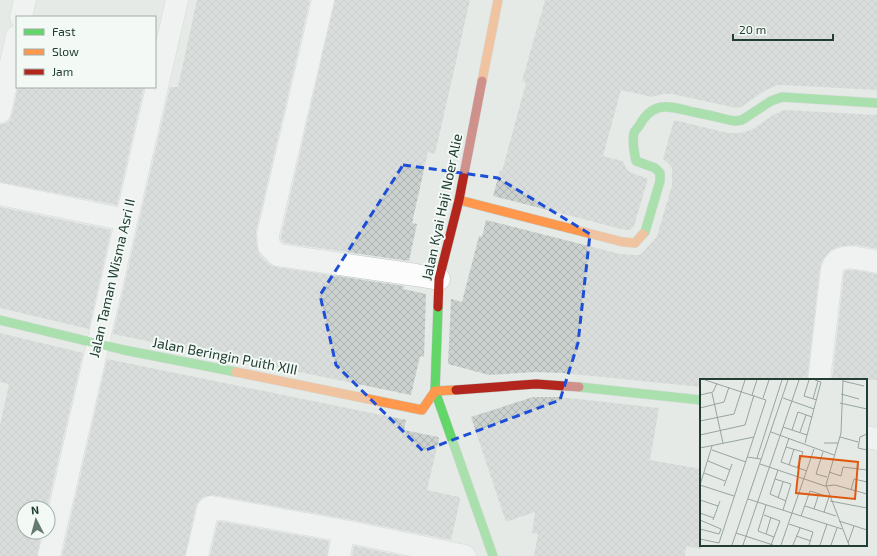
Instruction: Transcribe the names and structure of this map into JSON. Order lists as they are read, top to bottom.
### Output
{
  "streets": {
    "street": ["Jalan Kyai Haji Noer Alie", "Jalan Taman Wisma Asri II", "Jalan Beringin Puith XIII"]
  },
  "crossings": [
    ["Jalan Kyai Haji Noer Alie", "Jalan Beringin Puith XIII"],
    ["Jalan Taman Wisma Asri II", "Jalan Beringin Puith XIII"]
  ],
  "legend": ["Fast", "Slow", "Jam"],
  "scale_bar": "20 m",
  "north": "top"
}
